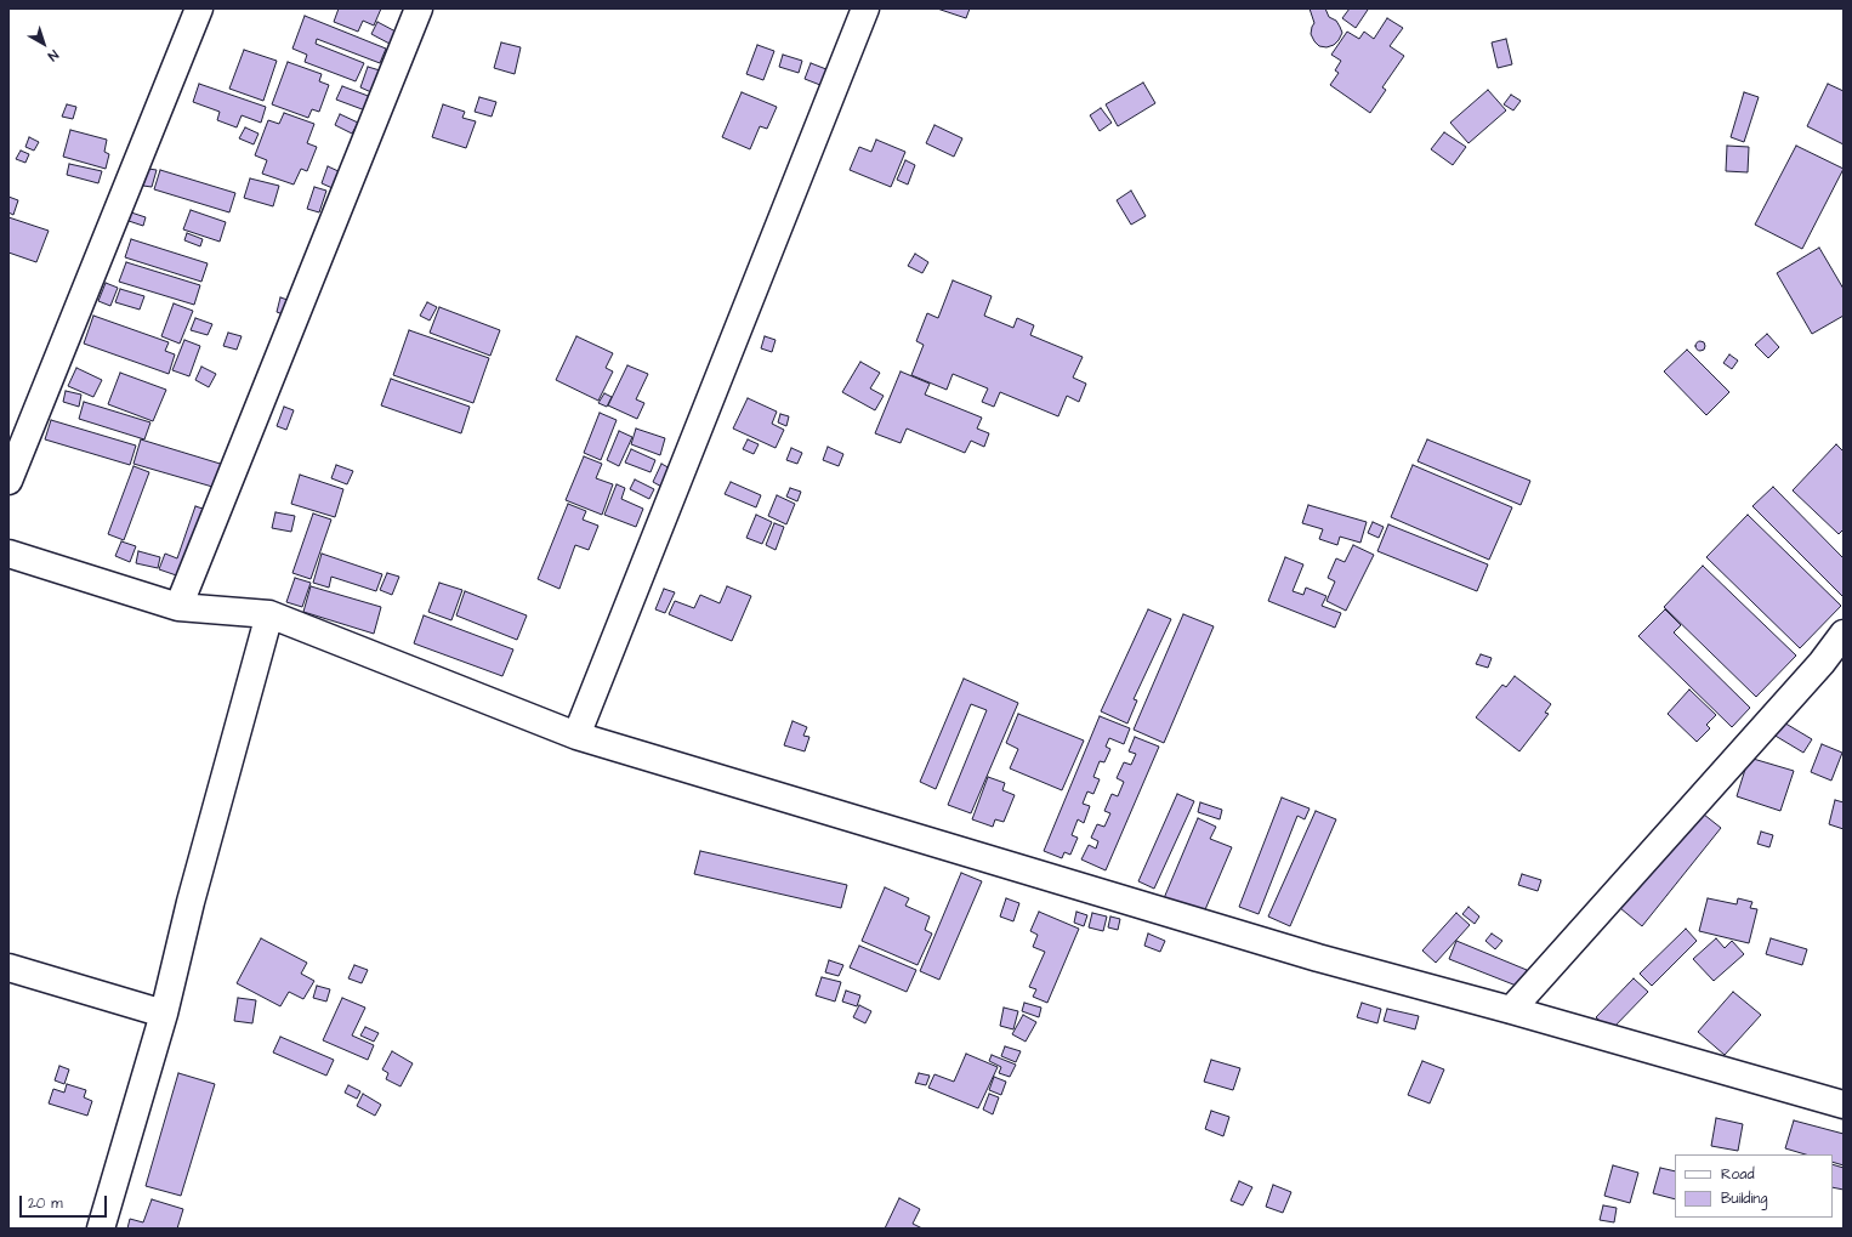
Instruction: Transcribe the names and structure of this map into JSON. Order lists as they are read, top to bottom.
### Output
{
  "legend": ["Road", "Building"],
  "scale_bar": "20 m",
  "north": "bottom right"
}
